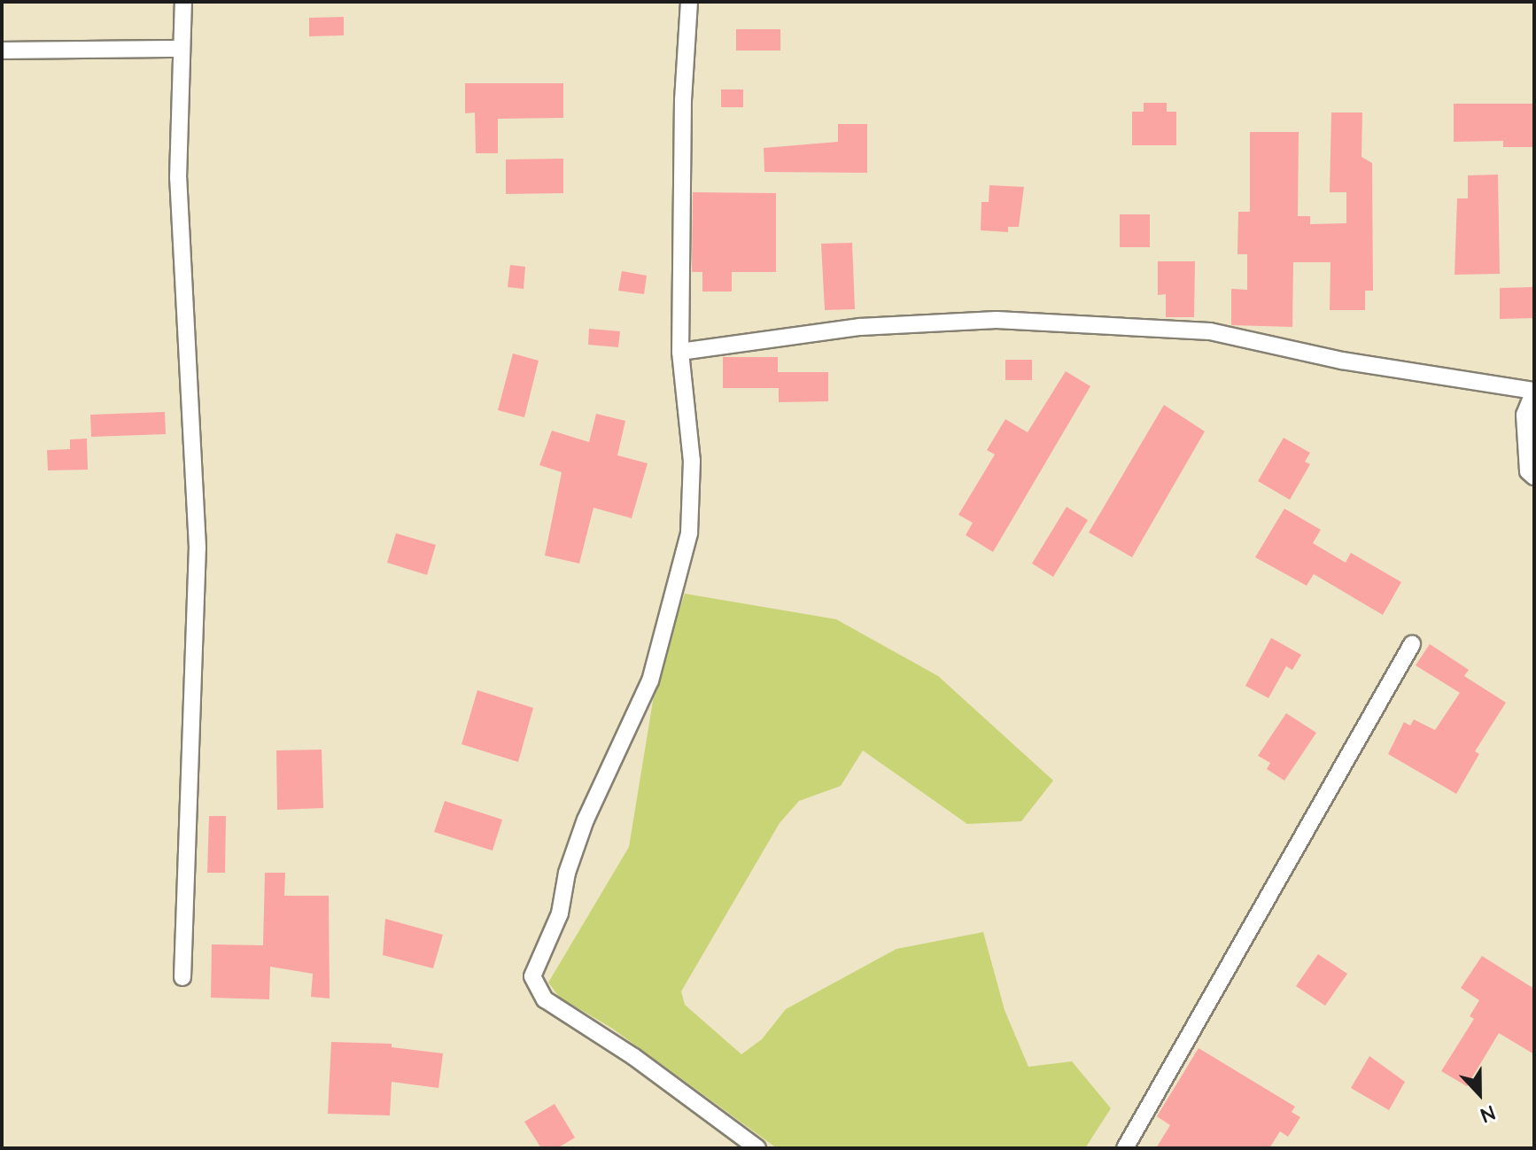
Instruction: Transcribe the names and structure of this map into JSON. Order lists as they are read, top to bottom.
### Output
{
  "north": "bottom"
}
